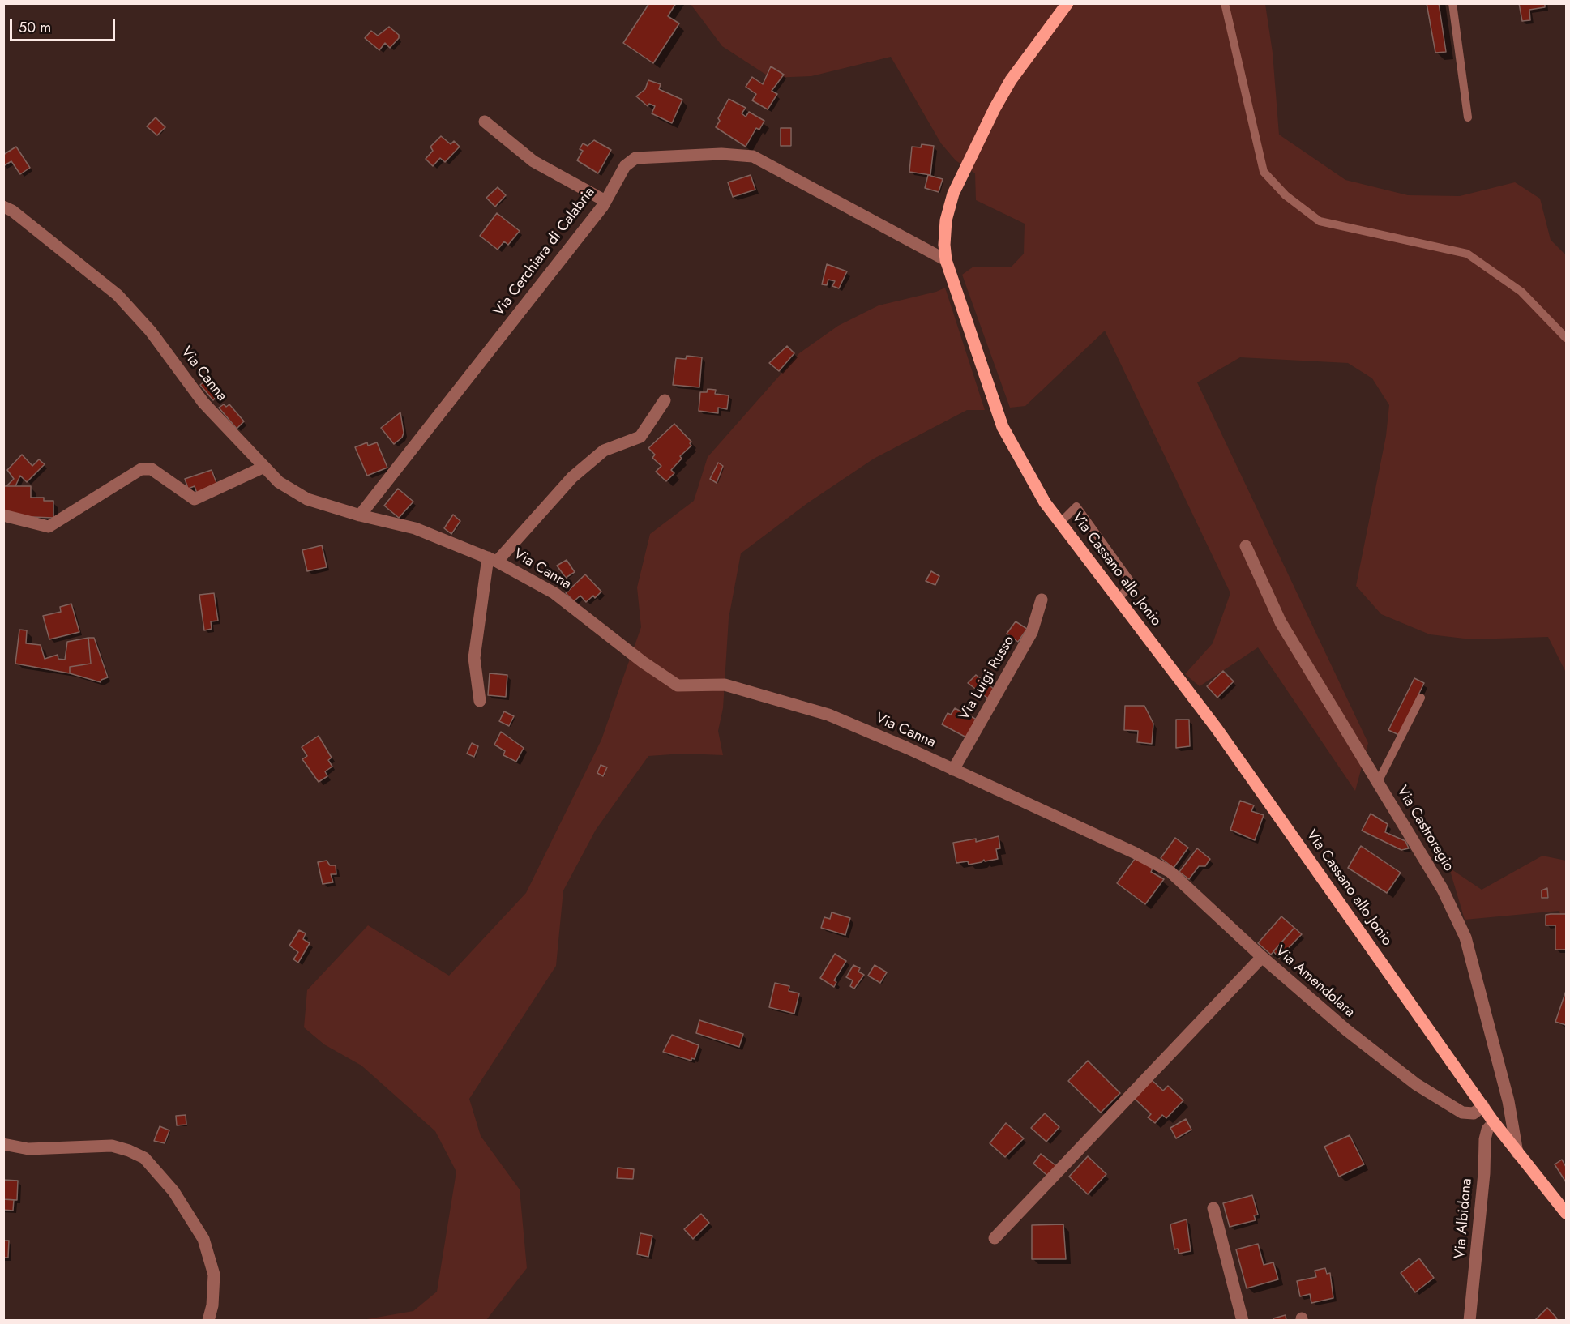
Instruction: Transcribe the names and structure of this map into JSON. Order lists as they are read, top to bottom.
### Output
{
  "streets": {
    "main road": ["Via Cassano allo Jonio"],
    "street": [
      "Via Cerchiara di Calabria",
      "Via Canna",
      "Via Luigi Russo",
      "Via Castroregio",
      "Via Amendolara",
      "Via Albidona"
    ]
  },
  "crossings": [
    ["Via Cerchiara di Calabria", "Via Canna"],
    ["Via Cerchiara di Calabria", "Via Cassano allo Jonio"],
    ["Via Canna", "Via Luigi Russo"],
    ["Via Canna", "Via Amendolara"],
    ["Via Cassano allo Jonio", "Via Castroregio"],
    ["Via Cassano allo Jonio", "Via Amendolara"],
    ["Via Cassano allo Jonio", "Via Albidona"]
  ],
  "scale_bar": "50 m"
}
